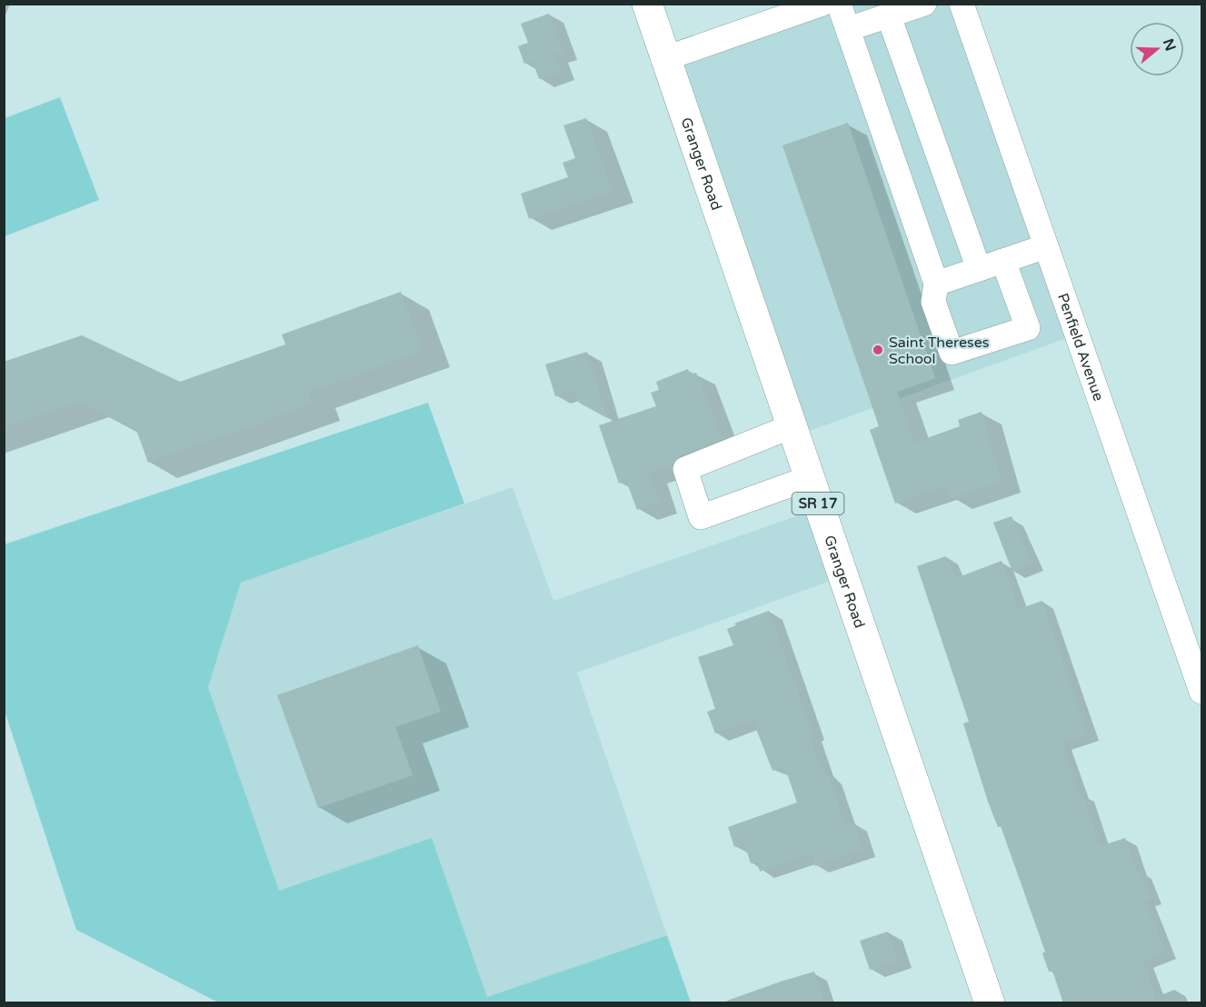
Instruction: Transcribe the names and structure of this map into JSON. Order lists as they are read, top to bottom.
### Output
{
  "streets": {
    "main road": ["Granger Road", "SR 17"],
    "street": ["Penfield Avenue"]
  },
  "places": ["Saint Thereses School"],
  "north": "right"
}
